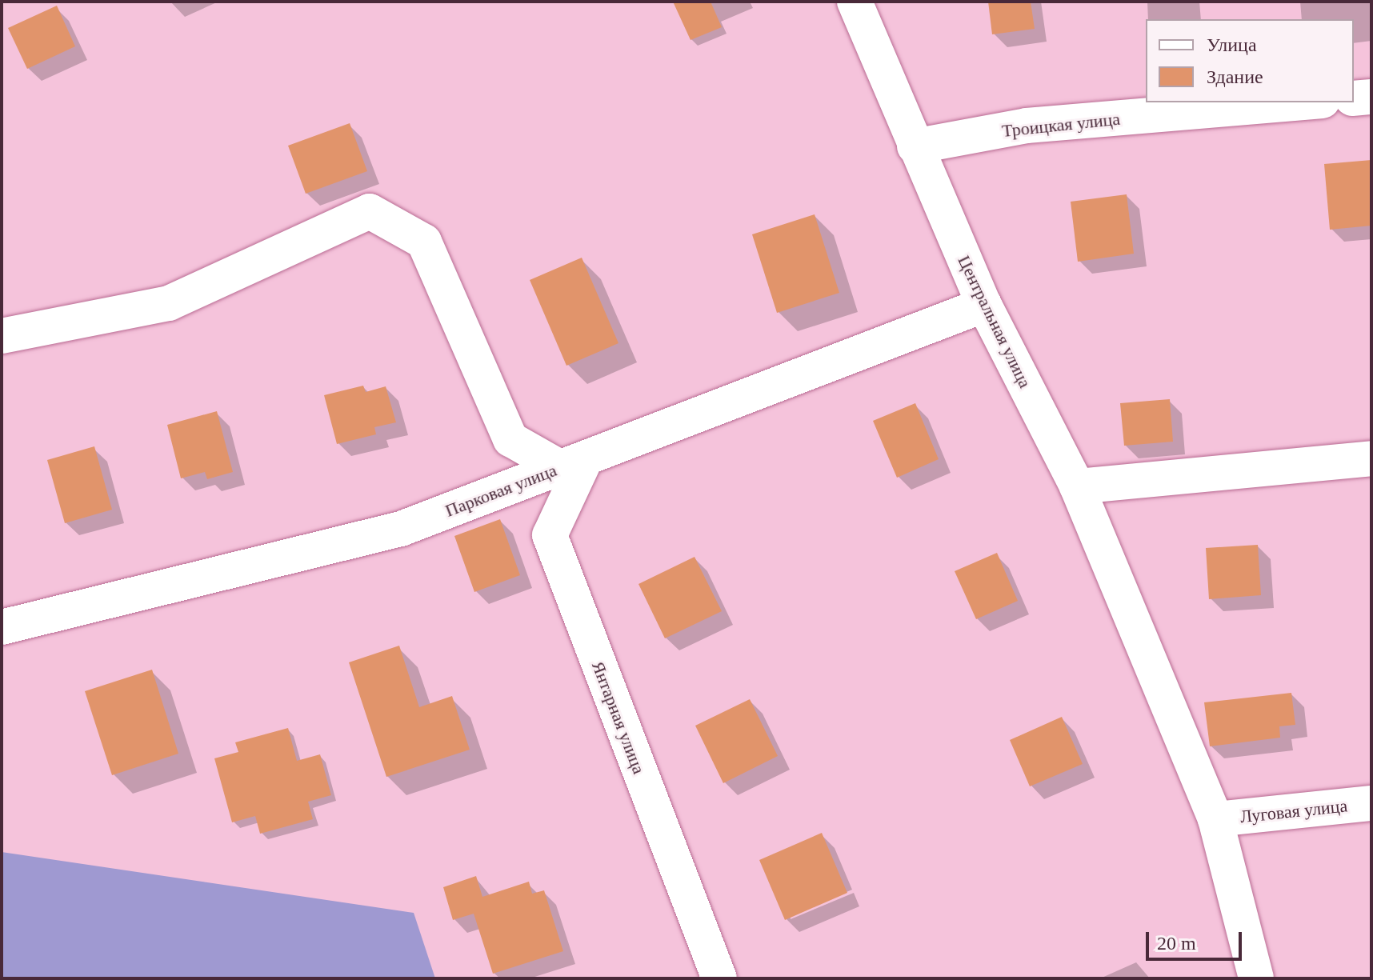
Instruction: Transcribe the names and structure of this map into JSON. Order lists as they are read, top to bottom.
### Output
{
  "streets": {
    "street": [
      "Троицкая улица",
      "Центральная улица",
      "Парковая улица",
      "Янтарная улица",
      "Луговая улица"
    ]
  },
  "crossings": [
    ["Троицкая улица", "Центральная улица"],
    ["Центральная улица", "Парковая улица"],
    ["Центральная улица", "Луговая улица"],
    ["Парковая улица", "Янтарная улица"]
  ],
  "legend": ["Улица", "Здание"],
  "scale_bar": "20 m"
}
